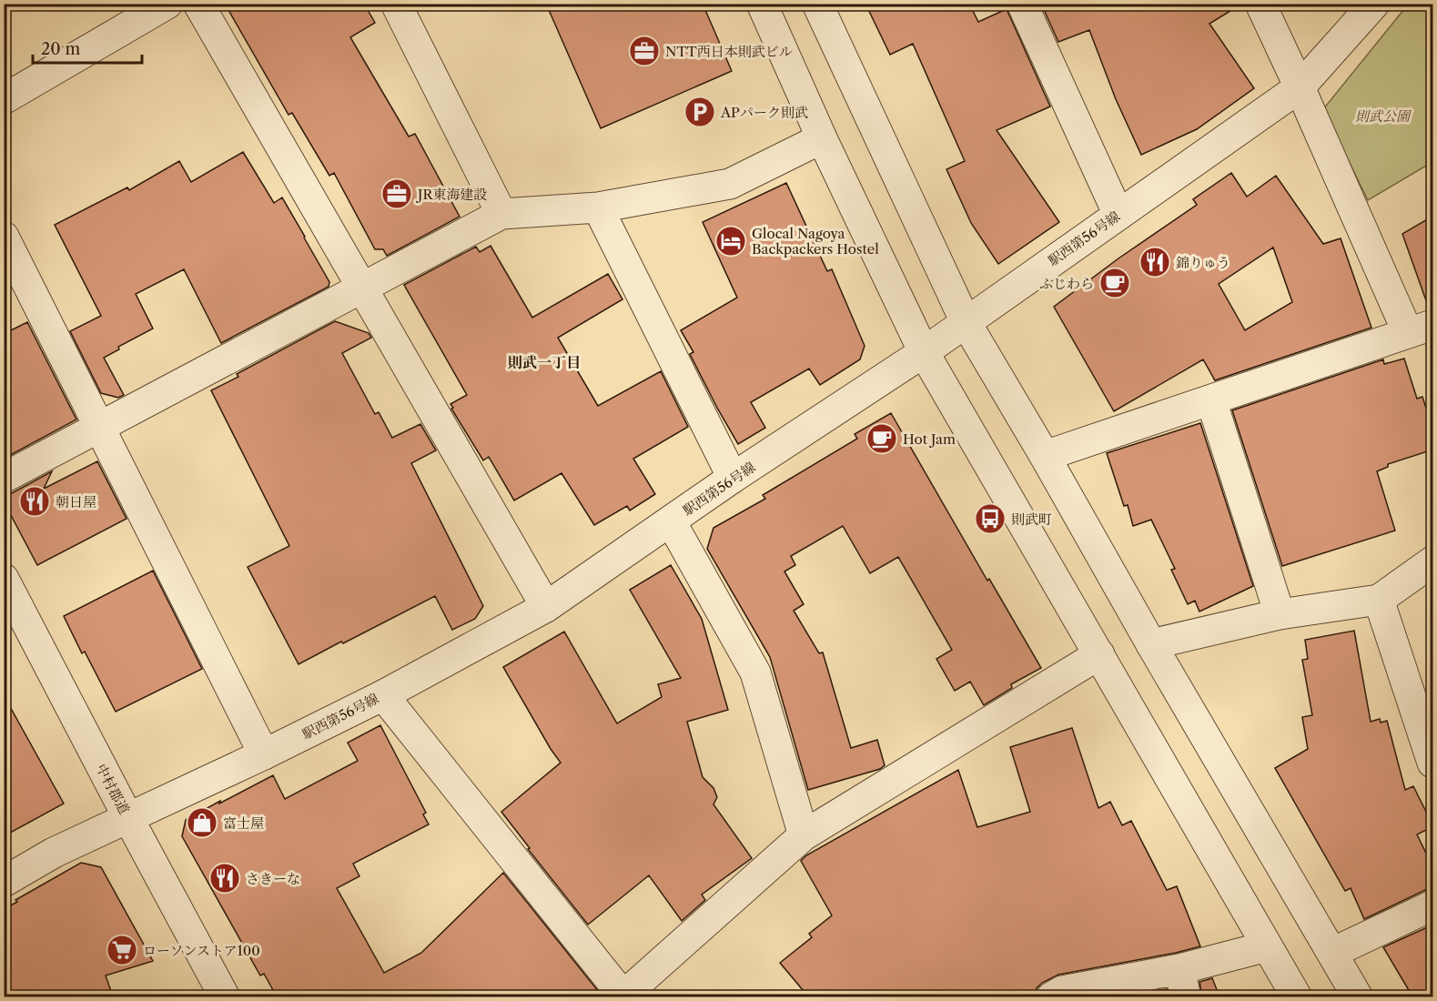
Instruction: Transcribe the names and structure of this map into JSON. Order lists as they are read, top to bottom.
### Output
{
  "streets": {
    "street": ["駅西第56号線", "中村郡道"]
  },
  "crossings": [
    ["駅西第56号線", "中村郡道"]
  ],
  "districts": ["則武一丁目"],
  "parks": ["則武公園"],
  "places": {
    "office": ["NTT西日本則武ビル", "JR東海建設"],
    "parking": ["APパーク則武"],
    "hotel": ["Glocal Nagoya Backpackers Hostel"],
    "restaurant": ["錦りゅう", "朝日屋", "さきーな"],
    "cafe": ["ふじわら", "Hot Jam"],
    "bus stop": ["則武町"],
    "shop": ["富士屋"],
    "supermarket": ["ローソンストア100"]
  },
  "scale_bar": "20 m"
}
